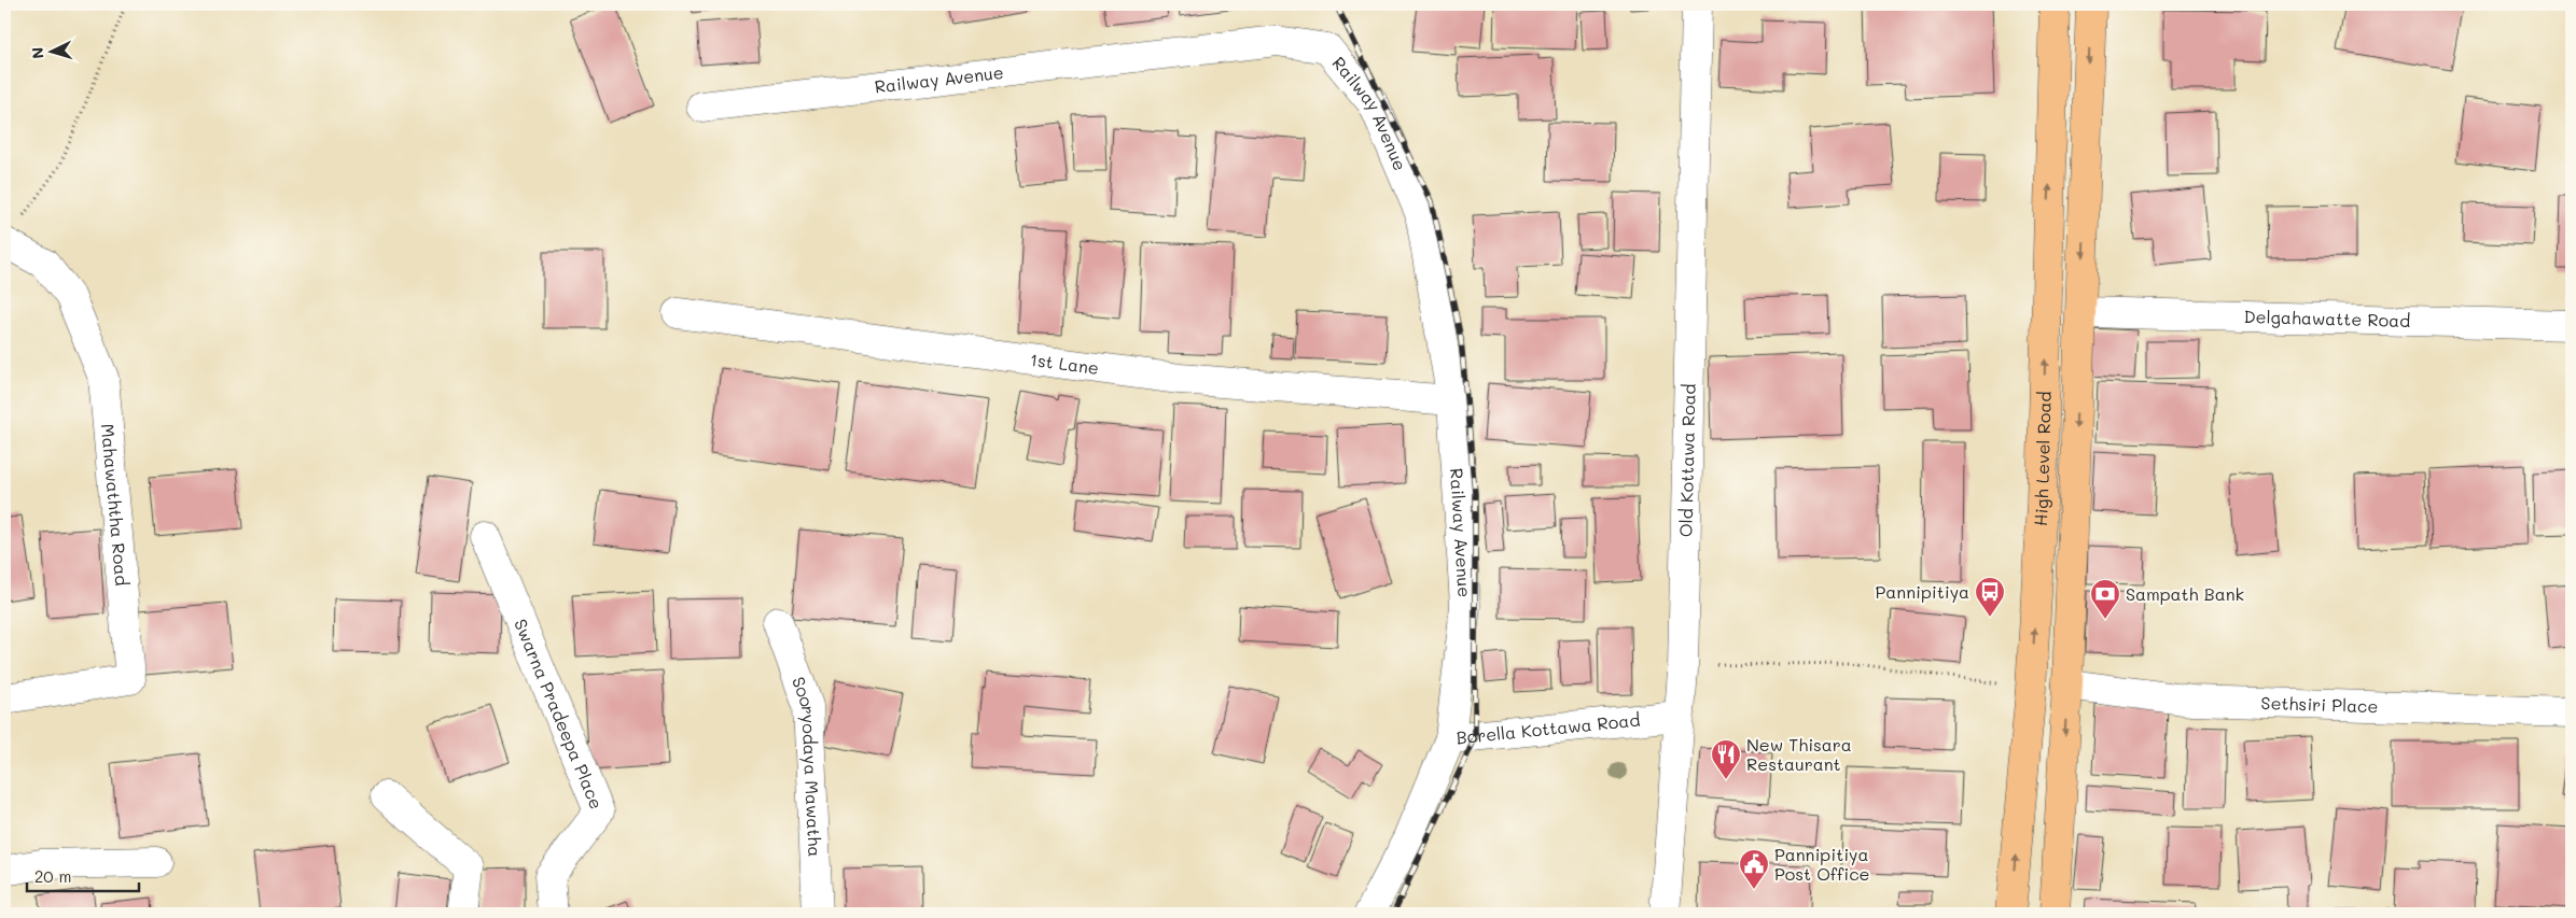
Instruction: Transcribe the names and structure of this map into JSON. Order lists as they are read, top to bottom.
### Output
{
  "streets": {
    "highway": ["High Level Road"],
    "street": [
      "Railway Avenue",
      "Delgahawatte Road",
      "1st Lane",
      "Old Kottawa Road",
      "Mahawaththa Road",
      "Sethsiri Place",
      "Swarna Pradeepa Place",
      "Borella Kottawa Road",
      "Sooryodaya Mawatha"
    ]
  },
  "crossings": [
    ["Railway Avenue", "1st Lane"],
    ["Railway Avenue", "Borella Kottawa Road"],
    ["Delgahawatte Road", "High Level Road"],
    ["Old Kottawa Road", "Borella Kottawa Road"],
    ["High Level Road", "Sethsiri Place"]
  ],
  "places": {
    "bus stop": ["Pannipitiya"],
    "bank": ["Sampath Bank"],
    "restaurant": ["New Thisara Restaurant"],
    "public building": ["Pannipitiya Post Office"]
  },
  "scale_bar": "20 m",
  "north": "left"
}
